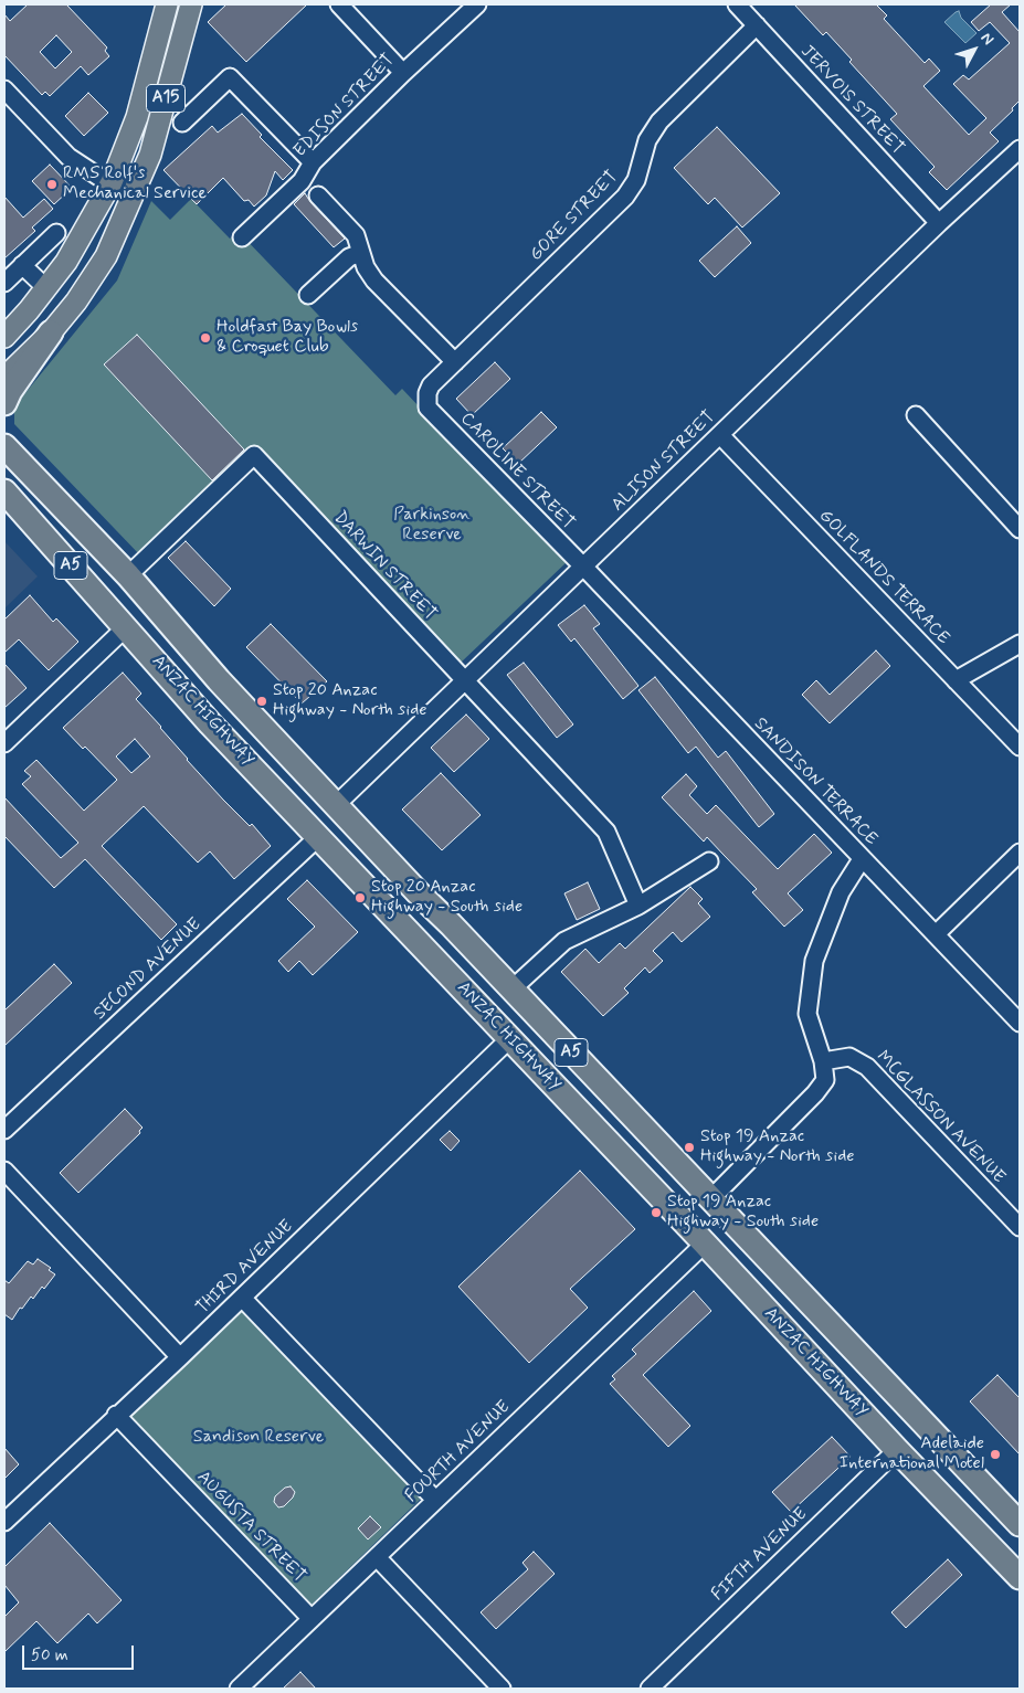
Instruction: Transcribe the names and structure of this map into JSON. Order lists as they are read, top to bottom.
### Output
{
  "streets": {
    "highway": ["A5", "ANZAC HIGHWAY"],
    "main road": ["A15"],
    "street": [
      "JERVOIS STREET",
      "EDISON STREET",
      "GORE STREET",
      "ALISON STREET",
      "CAROLINE STREET",
      "DARWIN STREET",
      "GOLFLANDS TERRACE",
      "SANDISON TERRACE",
      "SECOND AVENUE",
      "MCGLASSON AVENUE",
      "THIRD AVENUE",
      "FOURTH AVENUE",
      "AUGUSTA STREET",
      "FIFTH AVENUE"
    ]
  },
  "crossings": [
    ["JERVOIS STREET", "GORE STREET"],
    ["JERVOIS STREET", "ALISON STREET"],
    ["GORE STREET", "CAROLINE STREET"],
    ["ALISON STREET", "CAROLINE STREET"],
    ["ALISON STREET", "DARWIN STREET"],
    ["ALISON STREET", "GOLFLANDS TERRACE"],
    ["ALISON STREET", "ANZAC HIGHWAY"],
    ["ALISON STREET", "SANDISON TERRACE"],
    ["CAROLINE STREET", "SANDISON TERRACE"],
    ["DARWIN STREET", "ANZAC HIGHWAY"],
    ["ANZAC HIGHWAY", "SECOND AVENUE"],
    ["ANZAC HIGHWAY", "THIRD AVENUE"],
    ["ANZAC HIGHWAY", "FOURTH AVENUE"],
    ["ANZAC HIGHWAY", "FIFTH AVENUE"],
    ["THIRD AVENUE", "AUGUSTA STREET"],
    ["FOURTH AVENUE", "AUGUSTA STREET"]
  ],
  "parks": ["Parkinson Reserve", "Sandison Reserve"],
  "places": [
    "RMS Rolf's Mechanical Service",
    "Holdfast Bay Bowls & Croquet Club",
    "Stop 20 Anzac Highway - North side",
    "Stop 20 Anzac Highway - South side",
    "Stop 19 Anzac Highway - North side",
    "Stop 19 Anzac Highway - South side",
    "Adelaide International Motel"
  ],
  "scale_bar": "50 m",
  "north": "top right"
}
